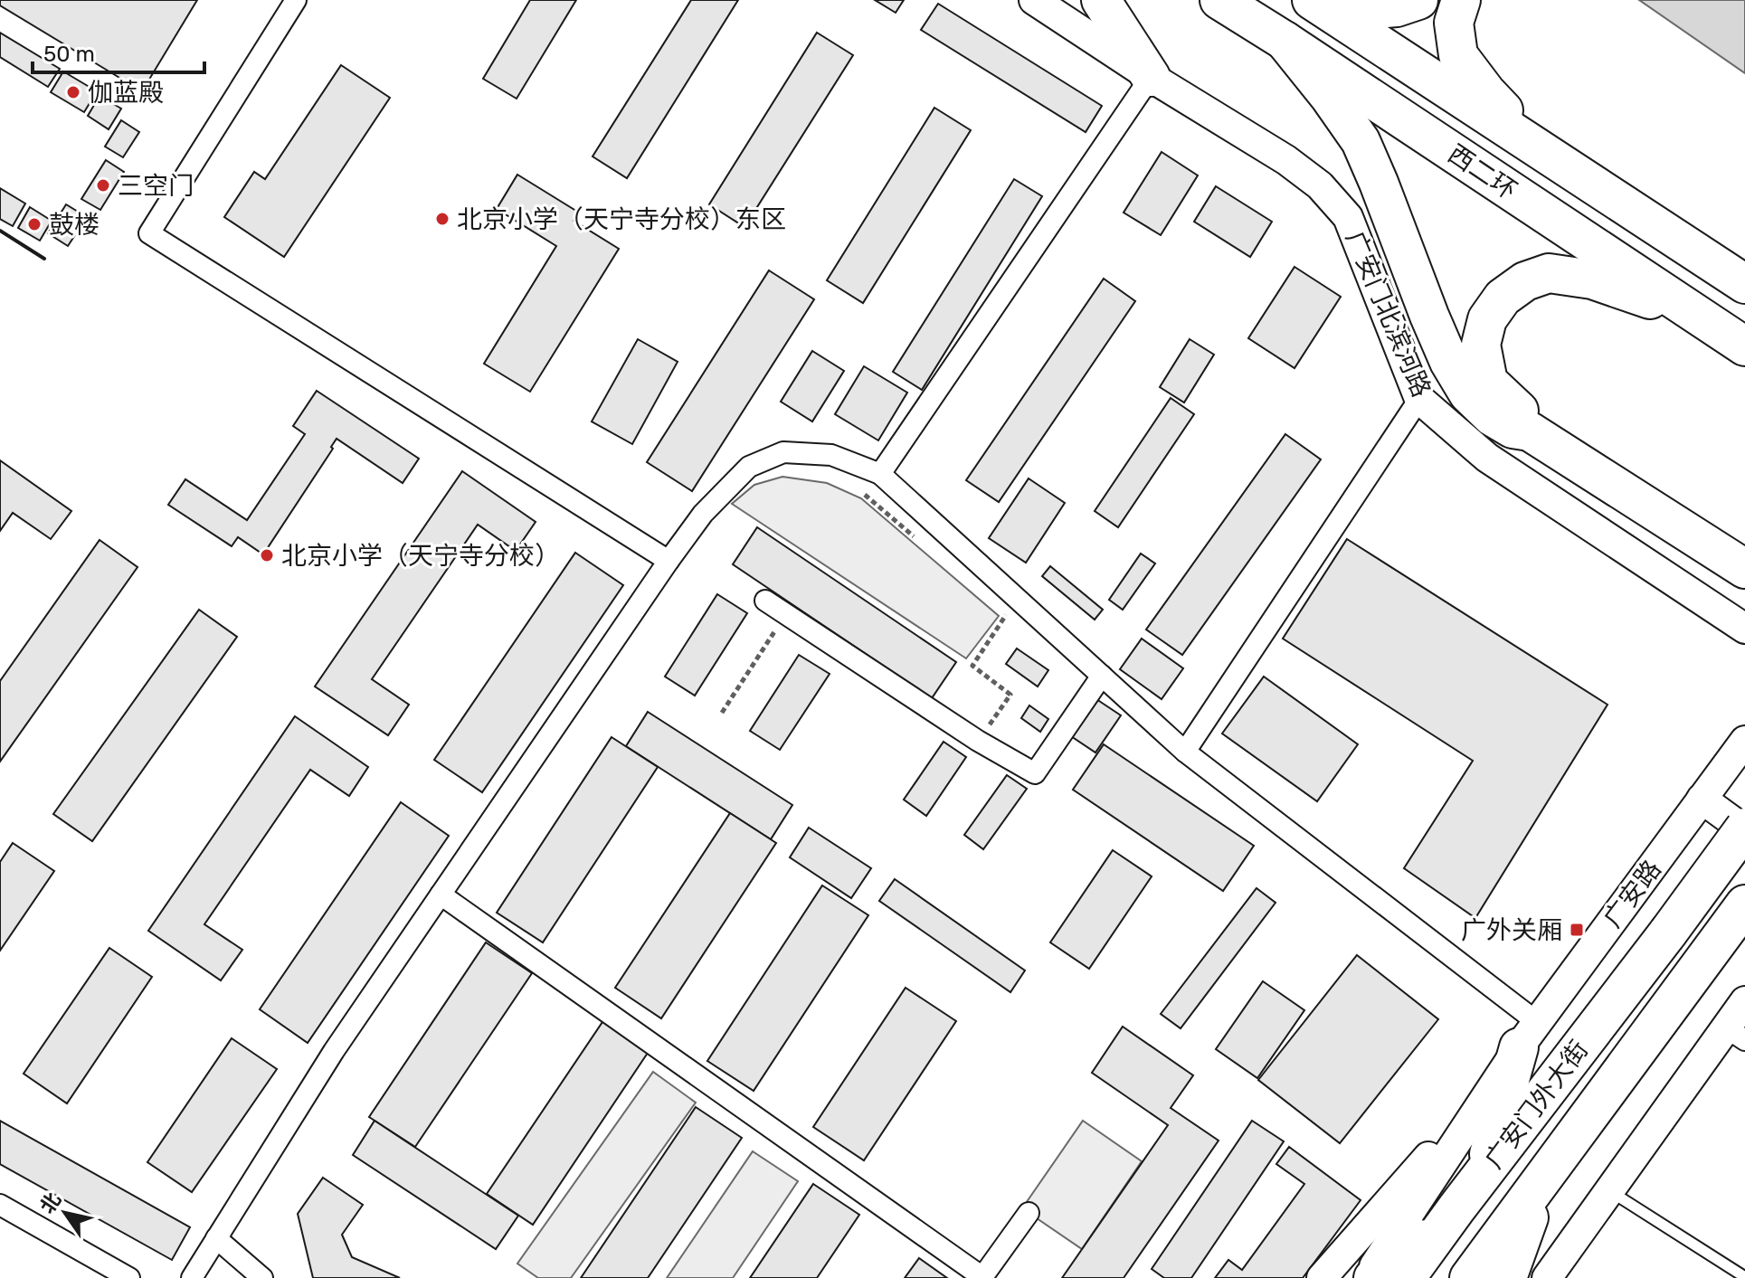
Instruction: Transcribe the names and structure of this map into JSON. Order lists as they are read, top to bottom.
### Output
{
  "streets": {
    "highway": ["西二环", "广安门外大街"],
    "street": ["广安门北滨河路", "广安路"]
  },
  "crossings": [
    ["广安路", "广安门外大街"]
  ],
  "places": {
    "other": [
      "伽蓝殿",
      "三空门",
      "北京小学（天宁寺分校）东区",
      "鼓楼",
      "北京小学（天宁寺分校）"
    ],
    "transit": ["广外关厢"]
  },
  "scale_bar": "50 m",
  "north": "top left"
}
